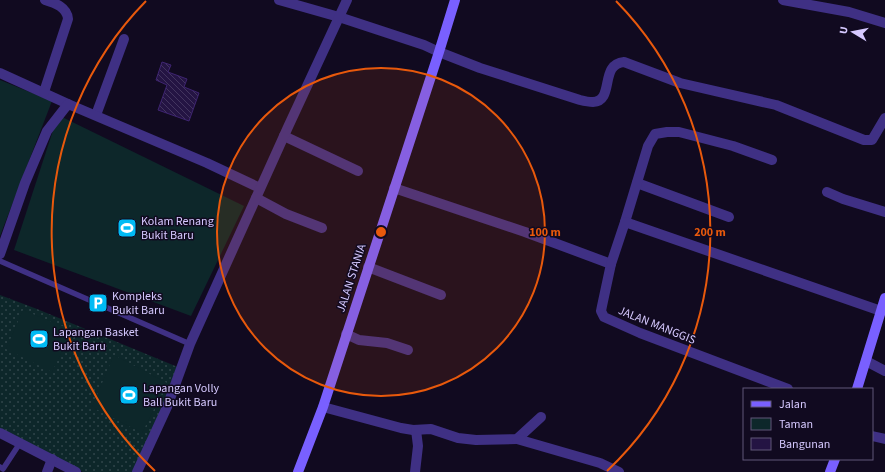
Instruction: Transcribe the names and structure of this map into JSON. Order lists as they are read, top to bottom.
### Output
{
  "streets": {
    "street": ["JALAN STANIA", "JALAN MANGGIS"]
  },
  "places": {
    "sports": ["Kolam Renang Bukit Baru", "Lapangan Basket Bukit Baru", "Lapangan Volly Ball Bukit Baru"],
    "parking": ["Kompleks Bukit Baru"]
  },
  "legend": ["Jalan", "Taman", "Bangunan"],
  "north": "left",
  "rings": ["100 m", "200 m"]
}
